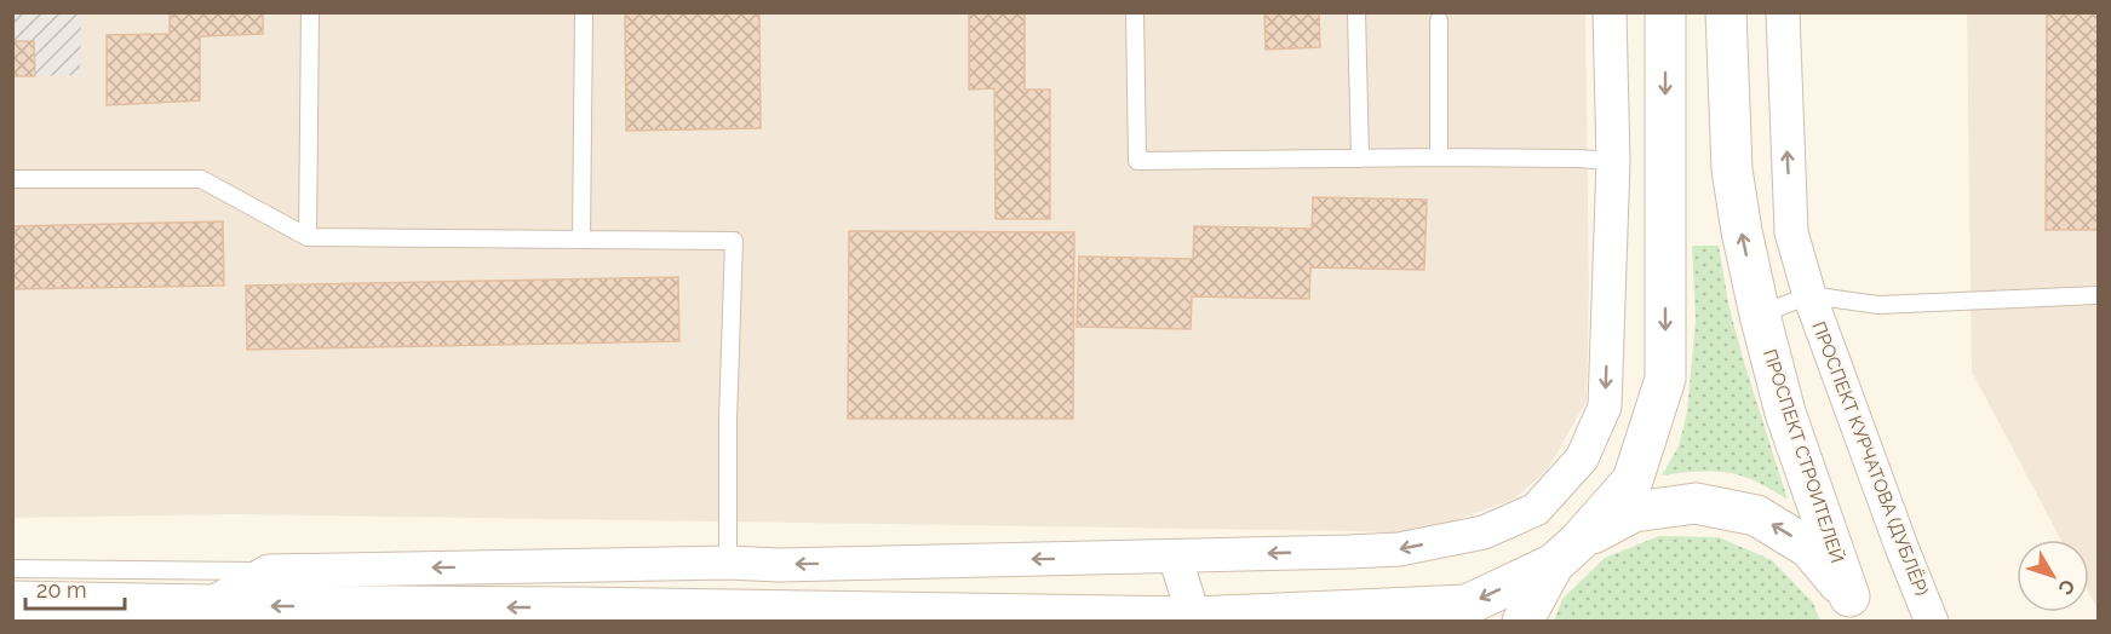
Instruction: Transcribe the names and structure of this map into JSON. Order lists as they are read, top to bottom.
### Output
{
  "streets": {
    "main road": ["ПРОСПЕКТ СТРОИТЕЛЕЙ"],
    "street": ["ПРОСПЕКТ КУРЧАТОВА (ДУБЛЁР)"]
  },
  "scale_bar": "20 m",
  "north": "bottom right"
}
